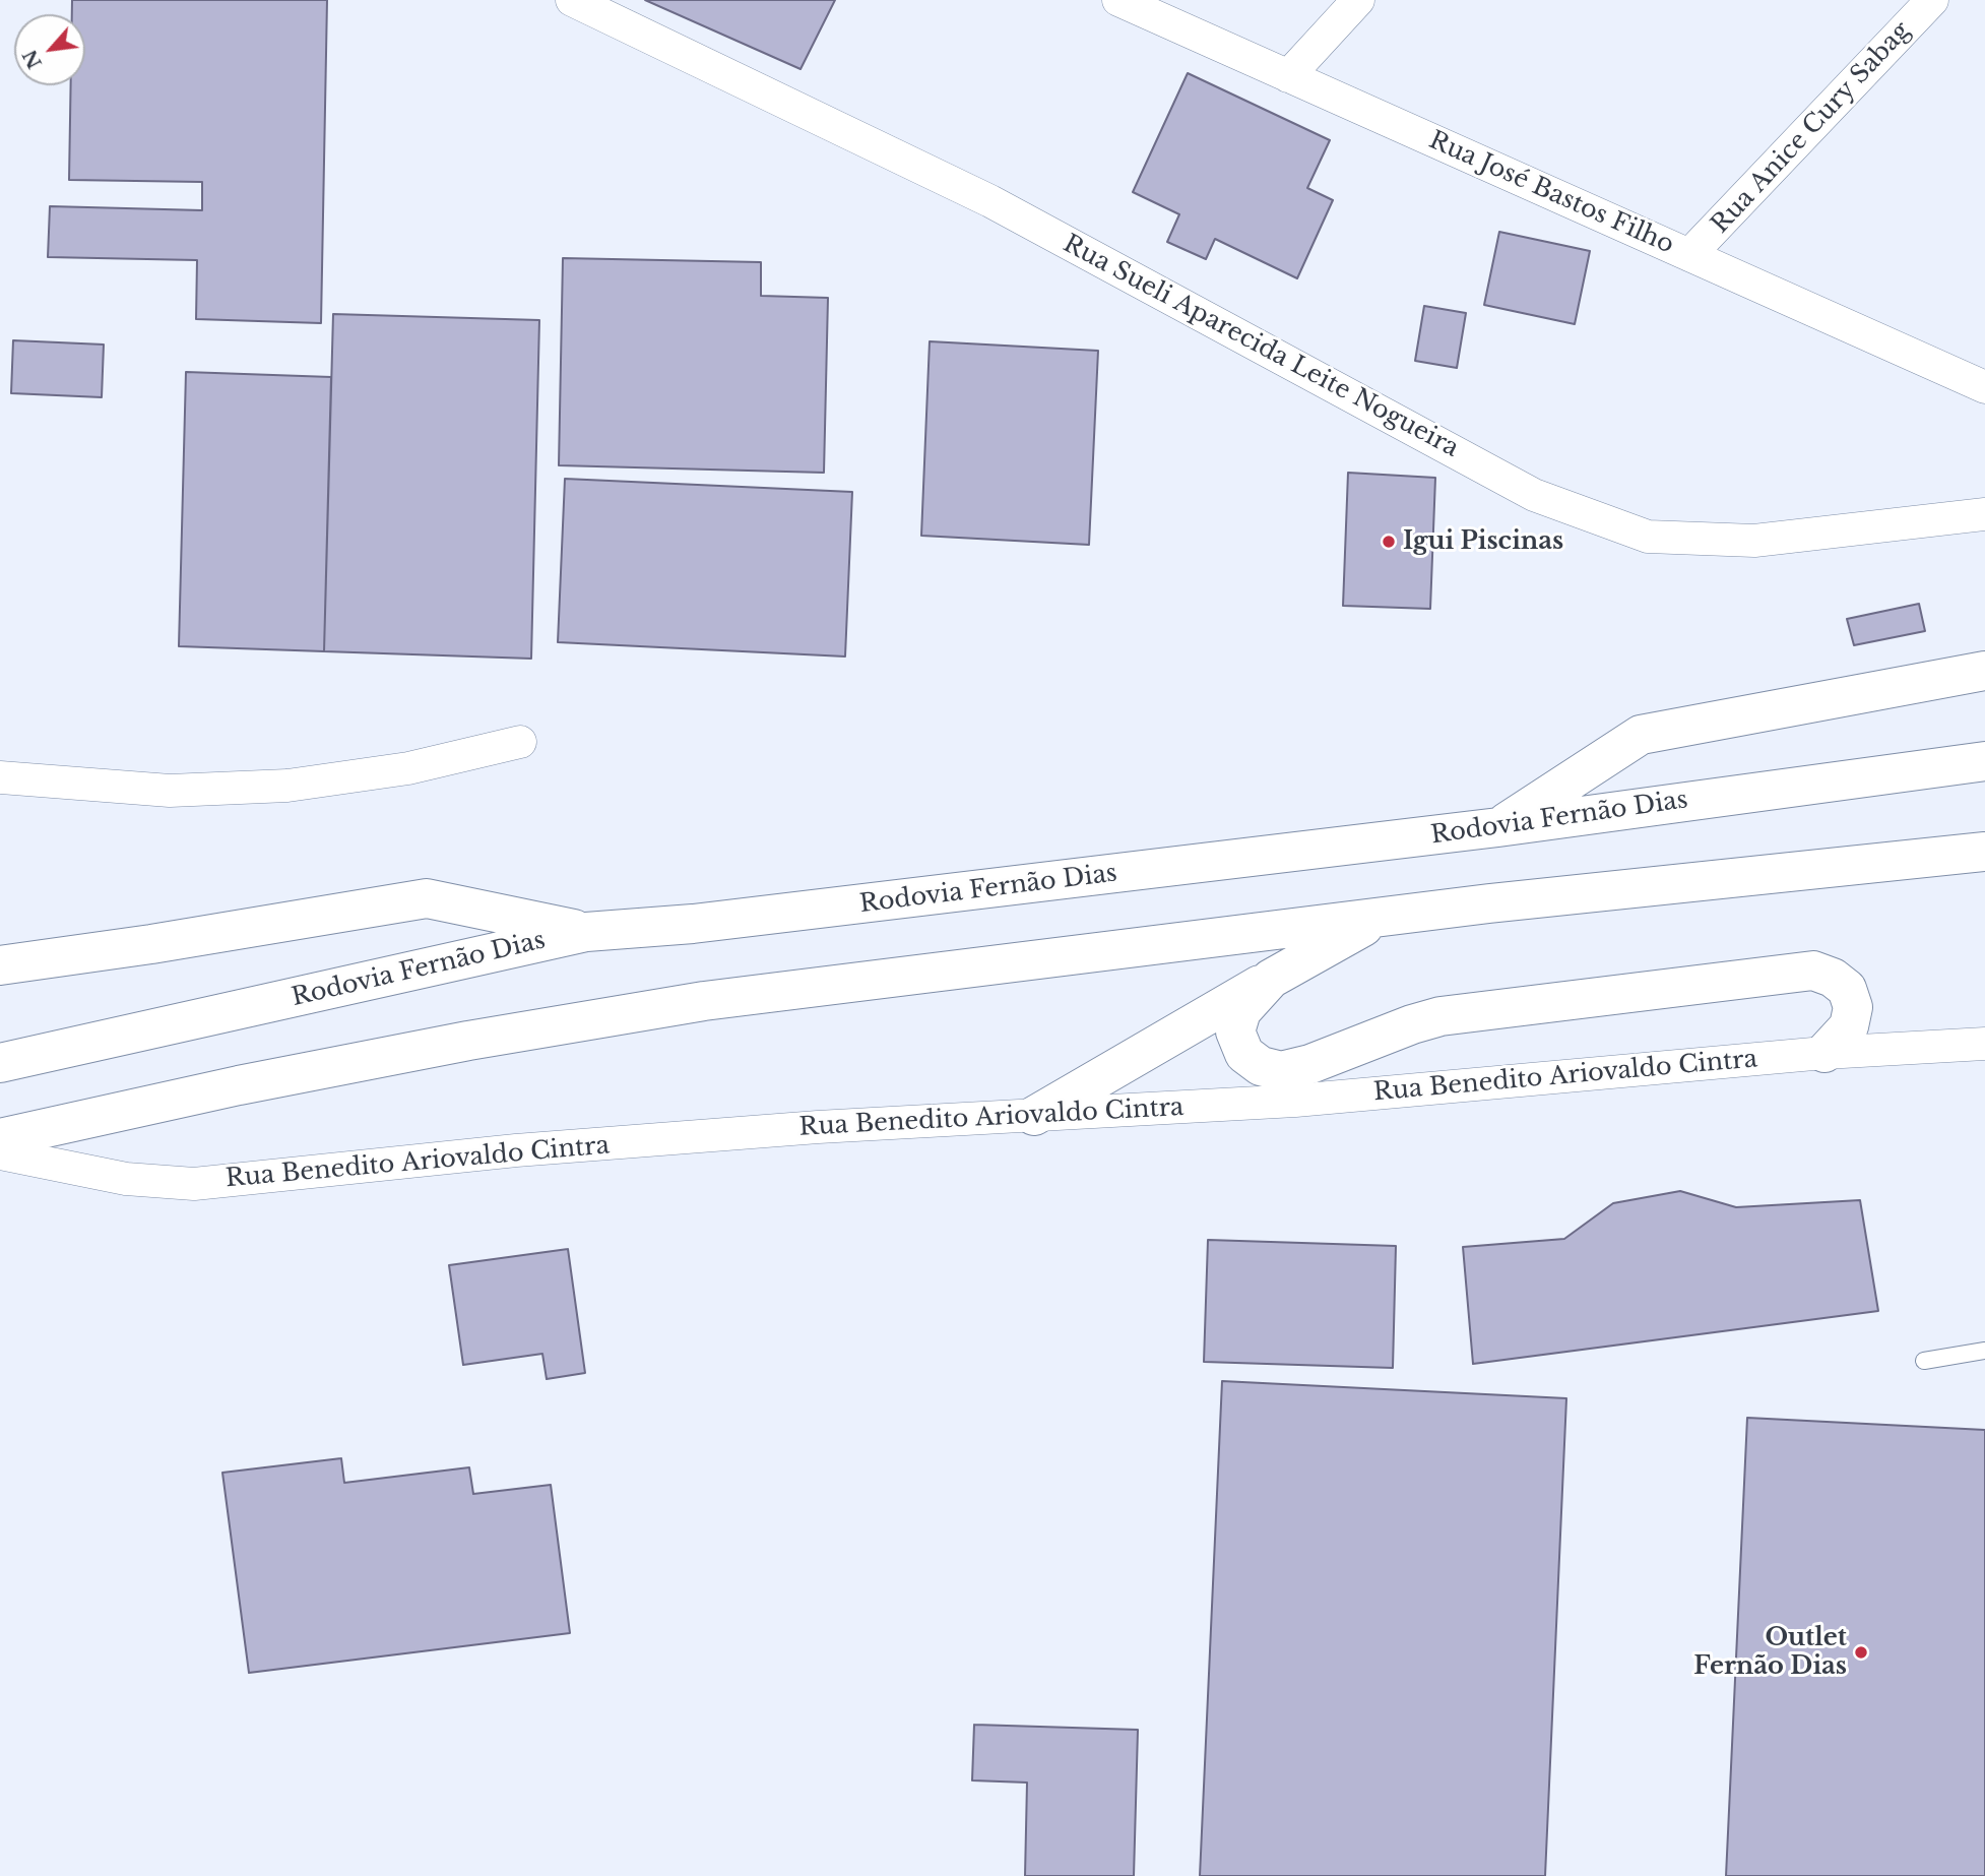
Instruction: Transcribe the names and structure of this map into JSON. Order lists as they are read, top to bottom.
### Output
{
  "streets": {
    "highway": ["Rodovia Fernão Dias"],
    "street": [
      "Rua Anice Cury Sabag",
      "Rua José Bastos Filho",
      "Rua Sueli Aparecida Leite Nogueira",
      "Rua Benedito Ariovaldo Cintra"
    ]
  },
  "crossings": [
    ["Rua Anice Cury Sabag", "Rua José Bastos Filho"]
  ],
  "places": ["Igui Piscinas", "Outlet Fernão Dias"],
  "north": "bottom left"
}
